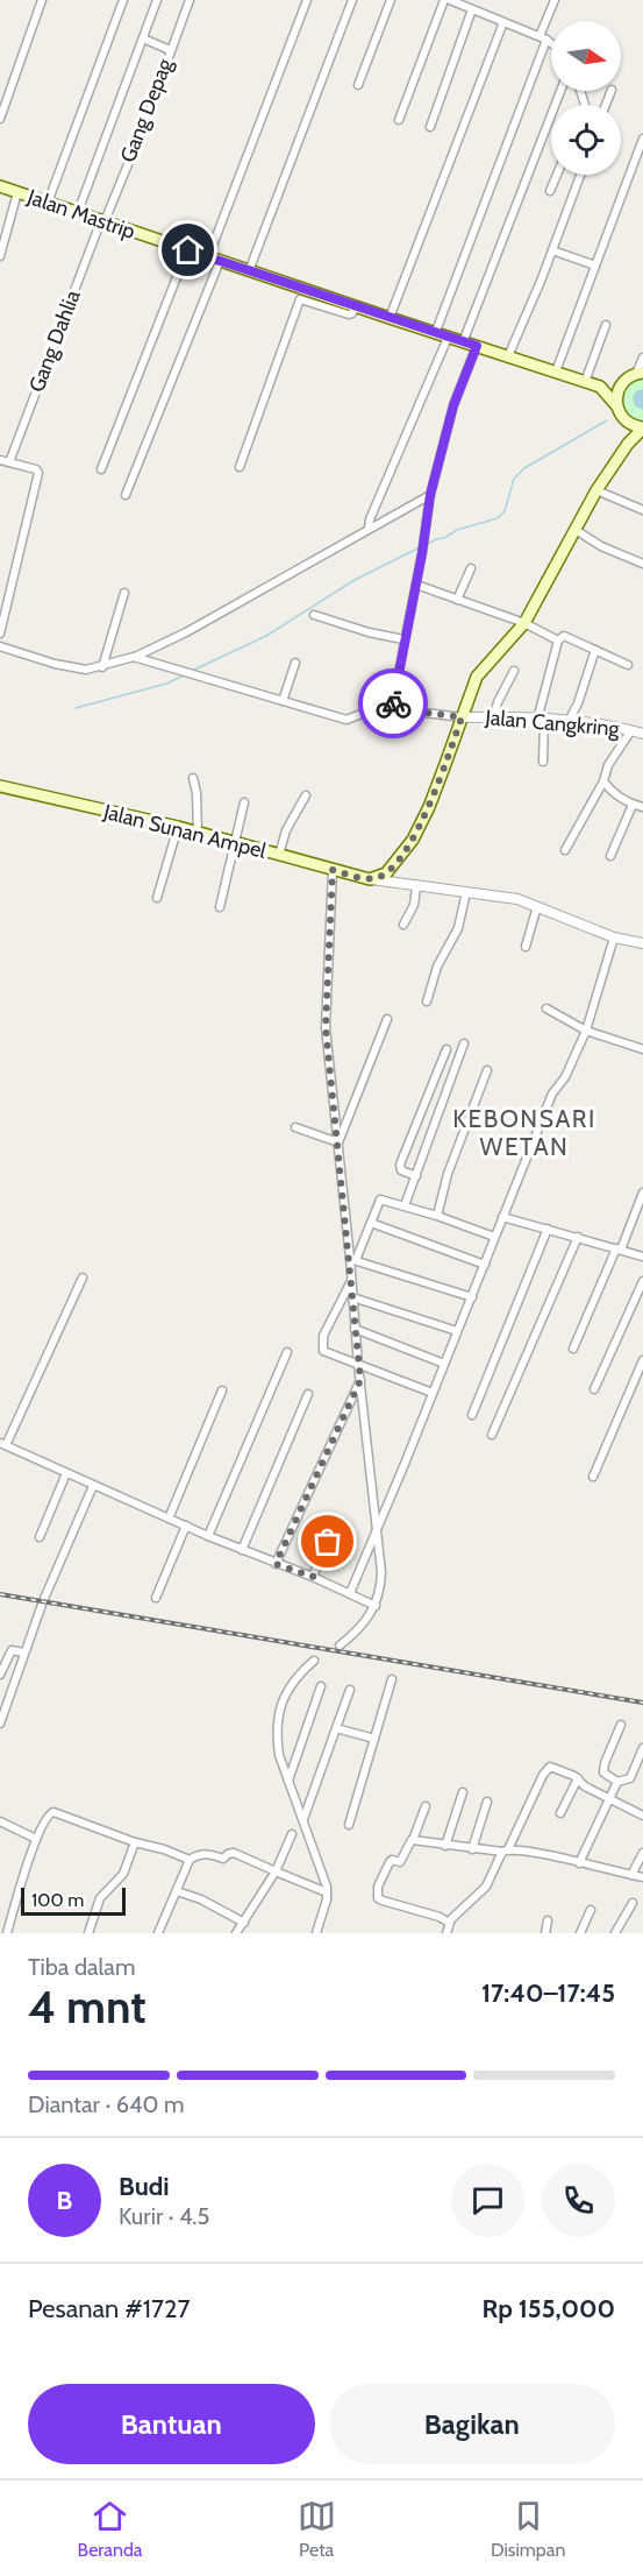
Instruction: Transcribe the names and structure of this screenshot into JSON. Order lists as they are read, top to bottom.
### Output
{
  "streets": {
    "main road": ["Jalan Mastrip", "Jalan Sunan Ampel"],
    "street": ["Gang Depag", "Gang Dahlia", "Jalan Cangkring"]
  },
  "crossings": [
    ["Gang Depag", "Jalan Mastrip"],
    ["Gang Depag", "Gang Dahlia"],
    ["Jalan Mastrip", "Gang Dahlia"]
  ],
  "districts": ["KEBONSARI WETAN"],
  "scale_bar": "100 m",
  "north": "right",
  "page": {
    "scale": "100 m",
    "heading": ["4 mnt", "Tiba dalam", "17:40–17:45"],
    "panel": [
      "Budi",
      "Kurir · 4.5",
      "Pesanan #1727",
      "Rp 155,000"
    ],
    "bar": "Diantar · 640 m",
    "round": "B",
    "buttons": ["Bantuan", "Bagikan"],
    "tabs": ["Beranda", "Peta", "Disimpan"]
  }
}
